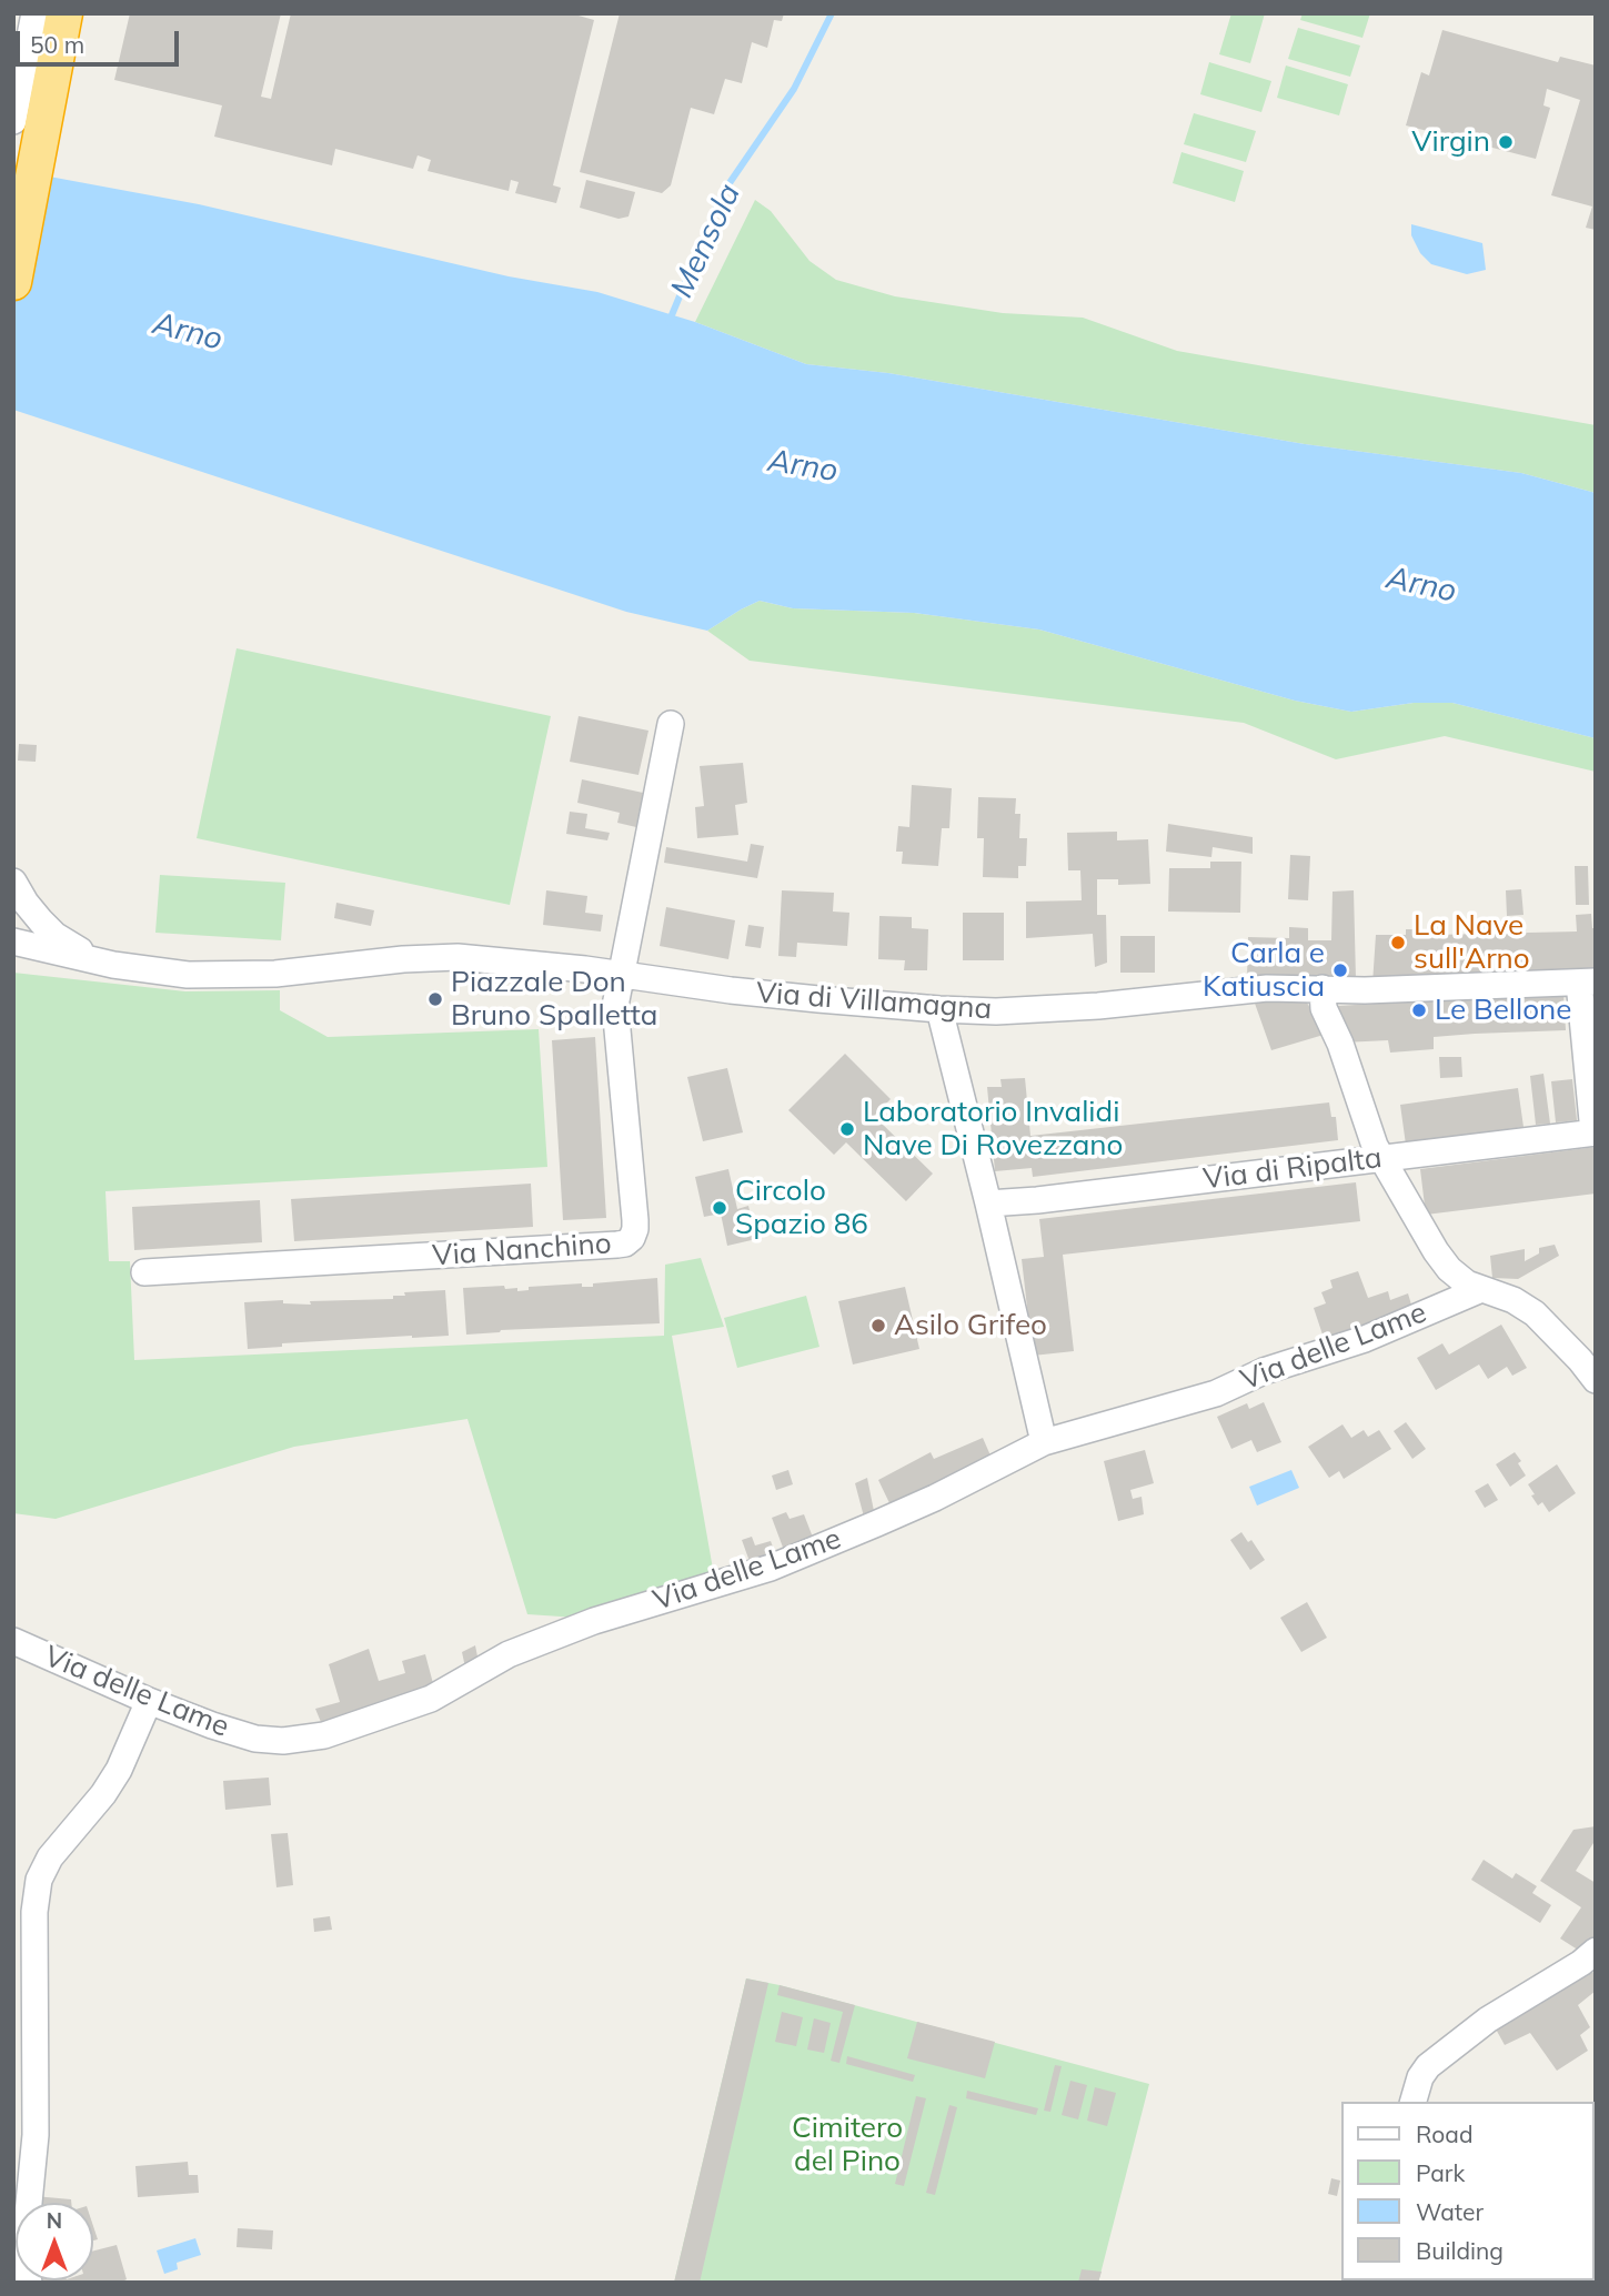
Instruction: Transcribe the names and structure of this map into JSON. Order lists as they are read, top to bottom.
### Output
{
  "streets": {
    "street": [
      "Via di Villamagna",
      "Via di Ripalta",
      "Via Nanchino",
      "Via delle Lame"
    ]
  },
  "crossings": [
    ["Via di Villamagna", "Via Nanchino"]
  ],
  "water": ["Mensola", "Arno"],
  "parks": ["Cimitero del Pino"],
  "places": [
    "Virgin",
    "La Nave sull'Arno",
    "Carla e Katiuscia",
    "Piazzale Don Bruno Spalletta",
    "Le Bellone",
    "Laboratorio Invalidi Nave Di Rovezzano",
    "Circolo Spazio 86",
    "Asilo Grifeo"
  ],
  "legend": [
    "Road",
    "Park",
    "Water",
    "Building"
  ],
  "scale_bar": "50 m",
  "north": "top"
}
